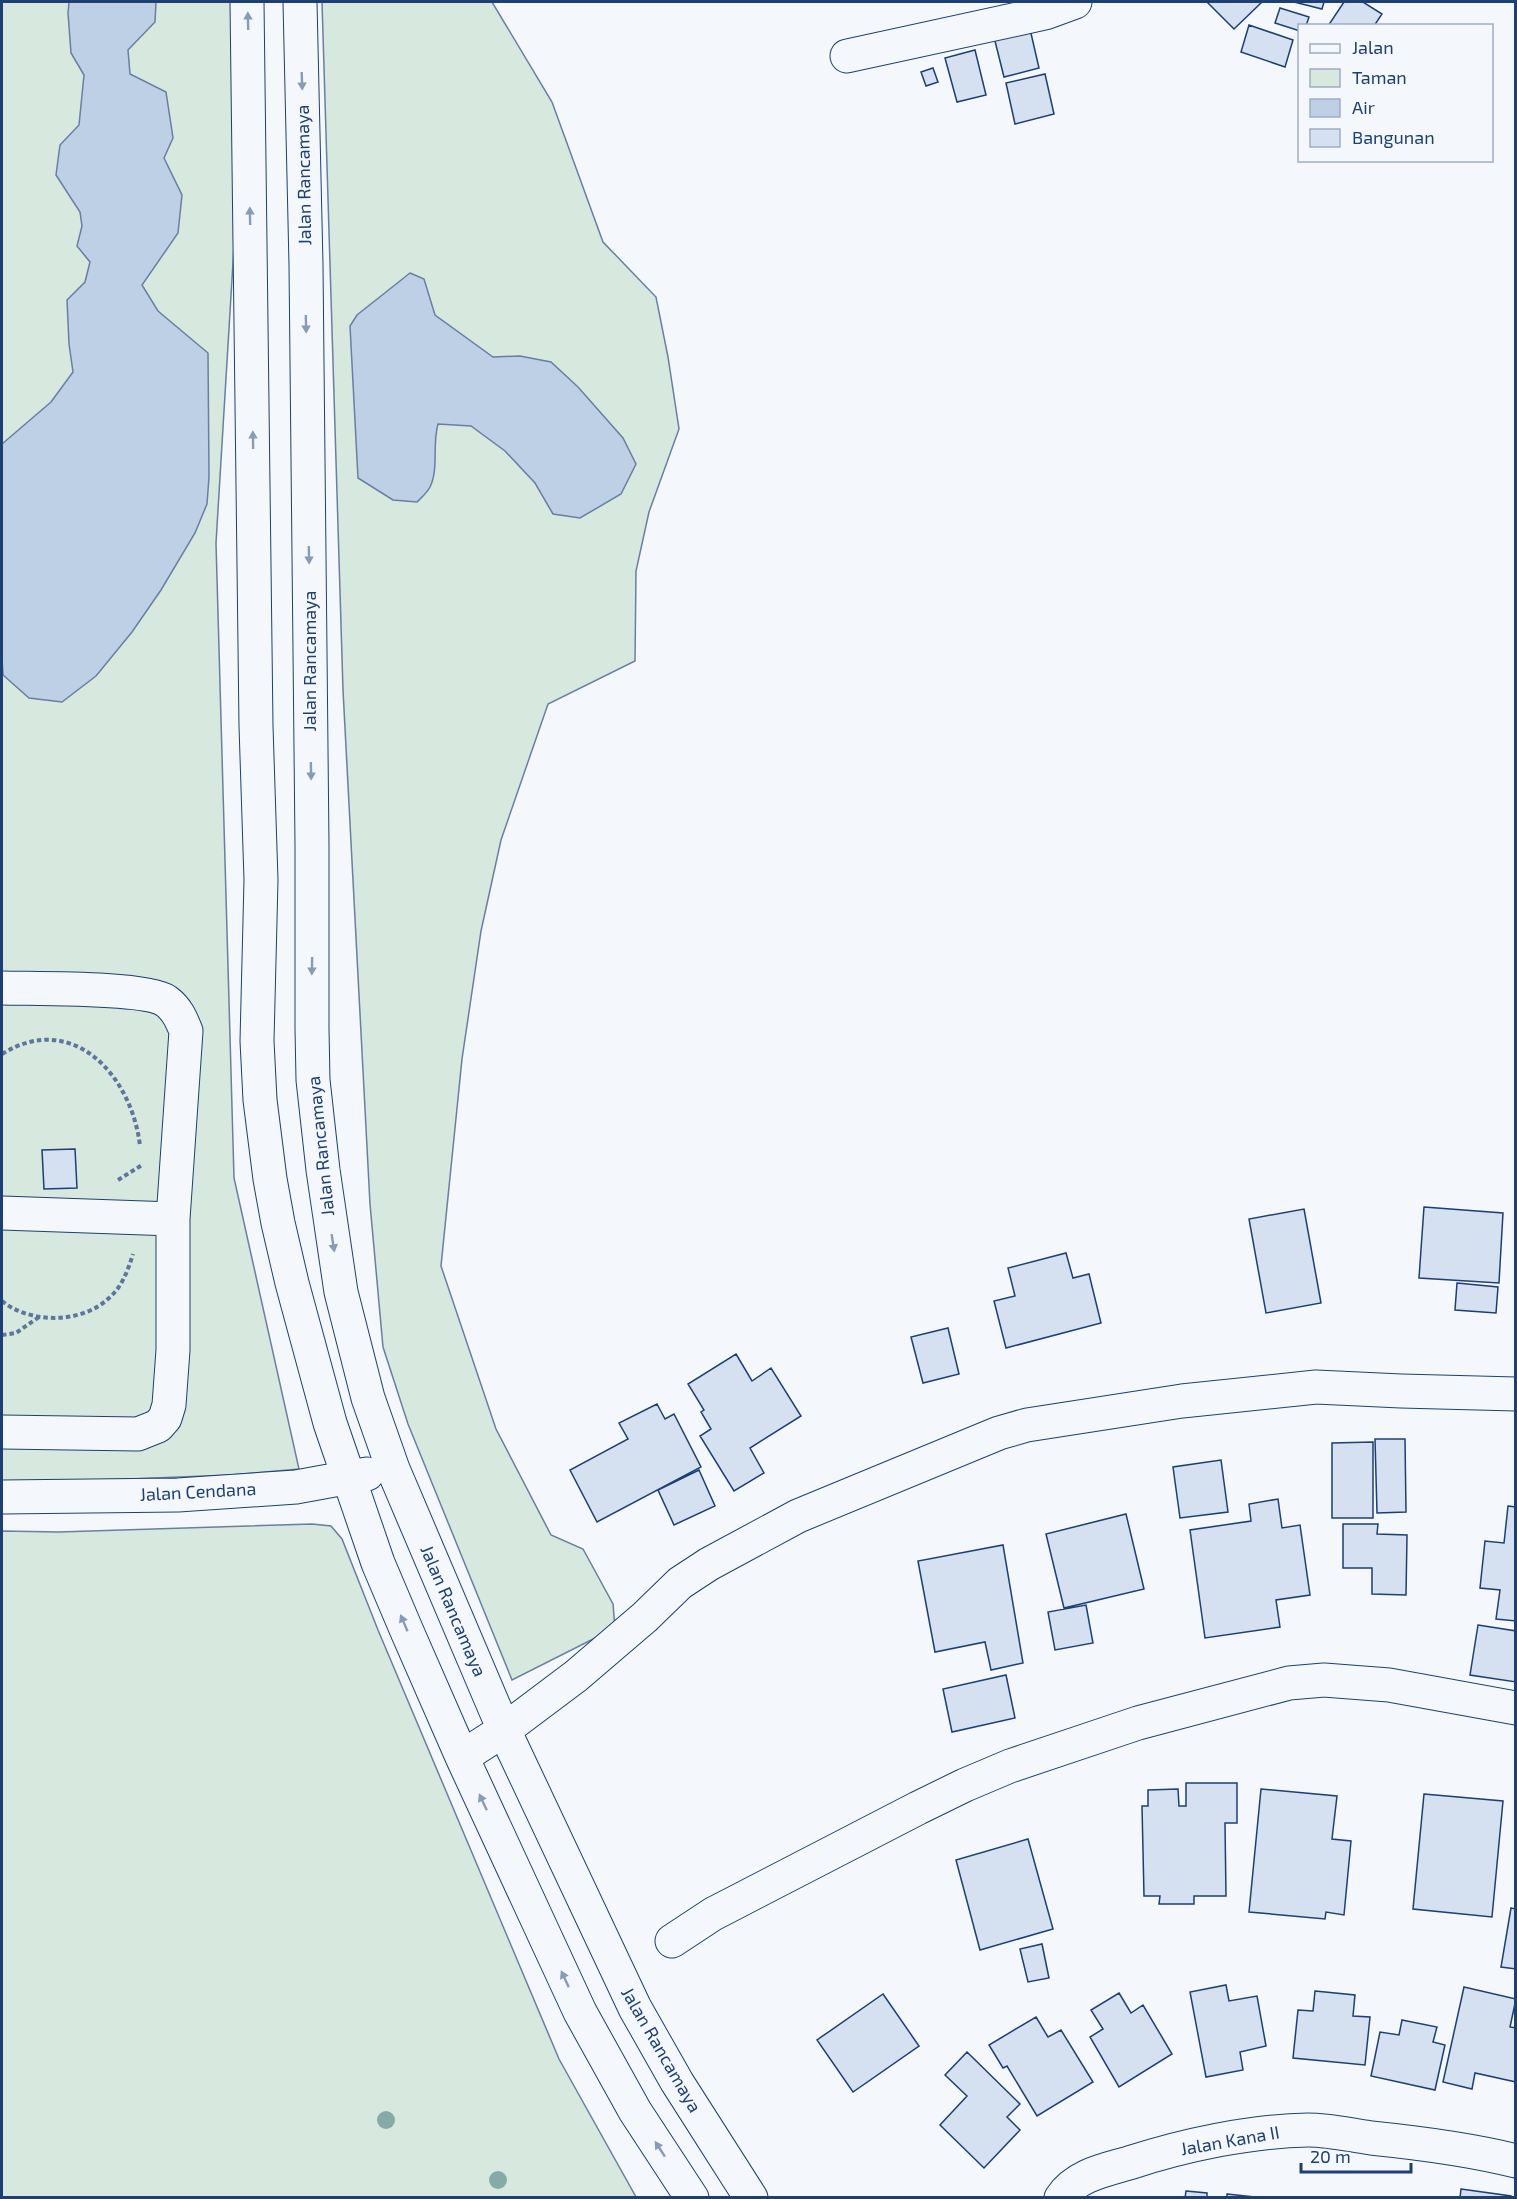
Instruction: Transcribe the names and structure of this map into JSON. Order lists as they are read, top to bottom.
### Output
{
  "streets": {
    "street": ["Jalan Rancamaya", "Jalan Cendana", "Jalan Kana II"]
  },
  "crossings": [
    ["Jalan Rancamaya", "Jalan Cendana"]
  ],
  "legend": [
    "Jalan",
    "Taman",
    "Air",
    "Bangunan"
  ],
  "scale_bar": "20 m"
}
